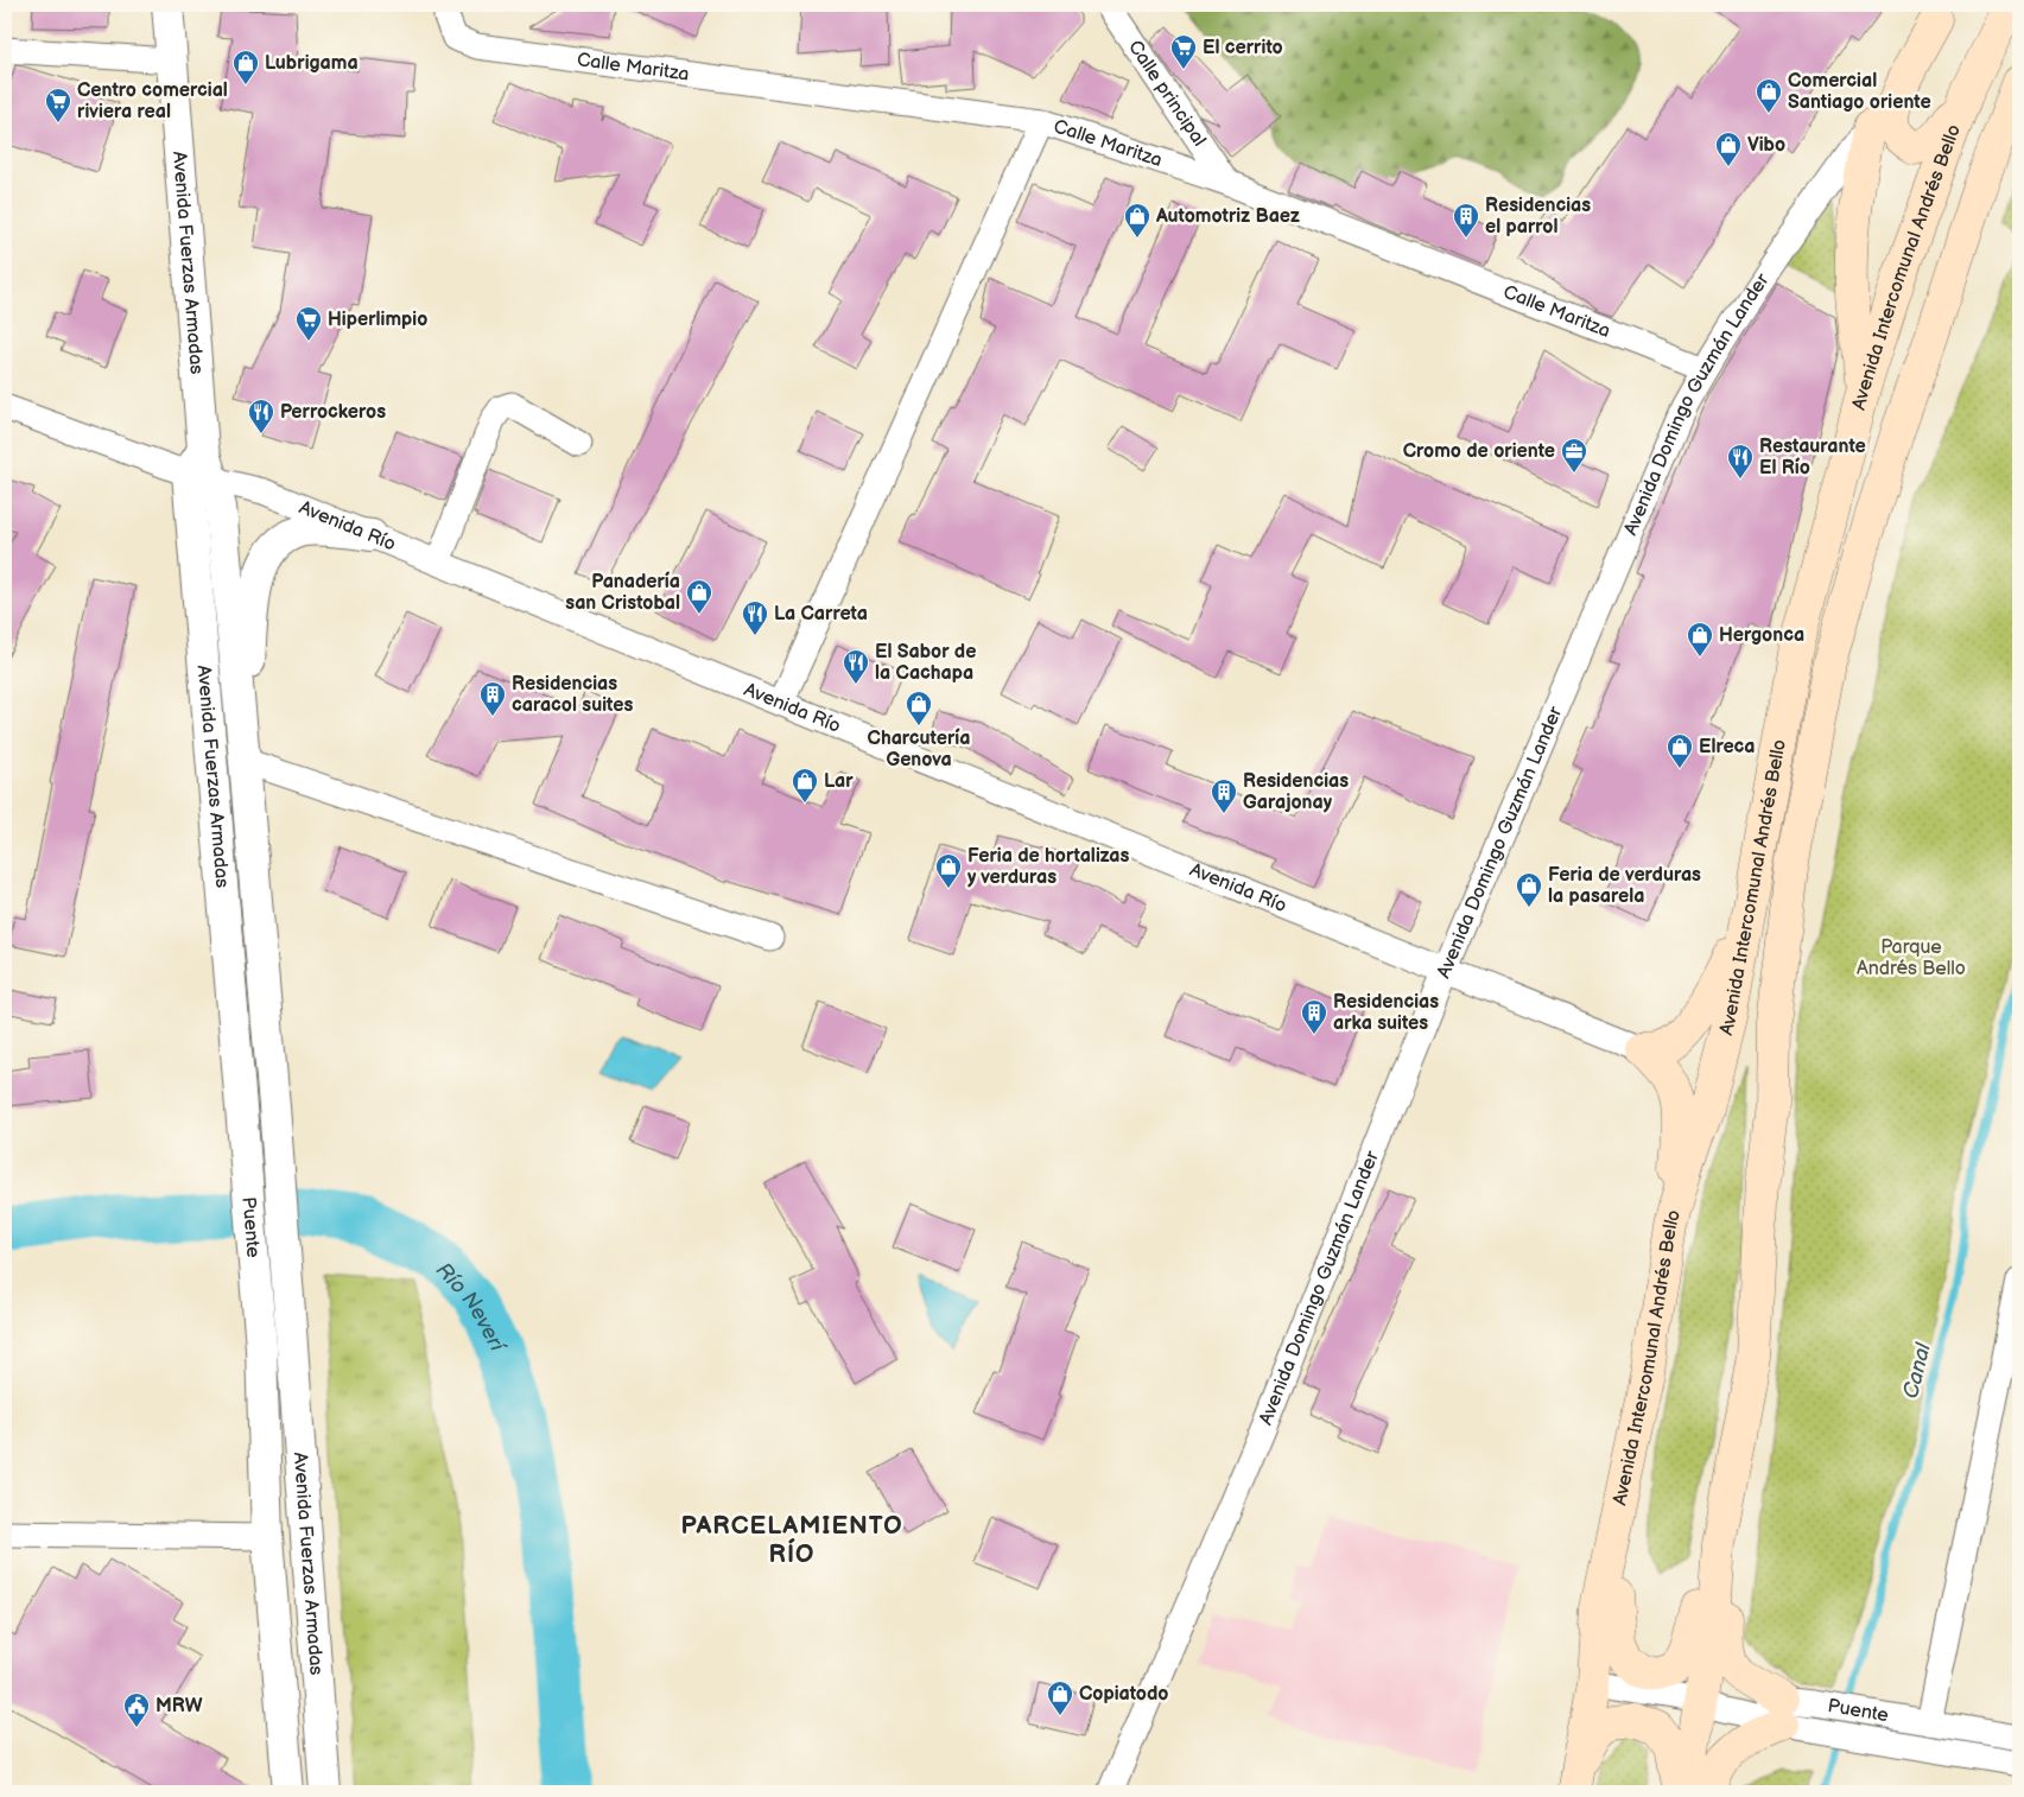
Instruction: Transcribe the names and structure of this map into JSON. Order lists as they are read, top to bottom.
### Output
{
  "streets": {
    "main road": ["Avenida Intercomunal Andrés Bello"],
    "street": [
      "Calle Maritza",
      "Calle principal",
      "Avenida Fuerzas Armadas",
      "Avenida Domingo Guzmán Lander",
      "Avenida Río",
      "Puente"
    ]
  },
  "crossings": [
    ["Calle Maritza", "Calle principal"],
    ["Calle Maritza", "Avenida Domingo Guzmán Lander"],
    ["Avenida Fuerzas Armadas", "Avenida Río"],
    ["Avenida Fuerzas Armadas", "Puente"],
    ["Avenida Domingo Guzmán Lander", "Avenida Río"]
  ],
  "districts": ["PARCELAMIENTO RÍO"],
  "water": ["Río Neverí", "Canal"],
  "parks": ["Parque Andrés Bello"],
  "places": {
    "supermarket": ["El cerrito", "Centro comercial riviera real", "Hiperlimpio"],
    "shop": [
      "Lubrigama",
      "Comercial Santiago oriente",
      "Vibo",
      "Automotriz Baez",
      "Panadería san Cristobal",
      "Hergonca",
      "Charcutería Genova",
      "Elreca",
      "Lar",
      "Feria de hortalizas y verduras",
      "Feria de verduras la pasarela",
      "Copiatodo"
    ],
    "building": [
      "Residencias el parrol",
      "Residencias caracol suites",
      "Residencias Garajonay",
      "Residencias arka suites"
    ],
    "restaurant": [
      "Perrockeros",
      "Restaurante El Río",
      "La Carreta",
      "El Sabor de la Cachapa"
    ],
    "office": ["Cromo de oriente"],
    "public building": ["MRW"]
  }
}
